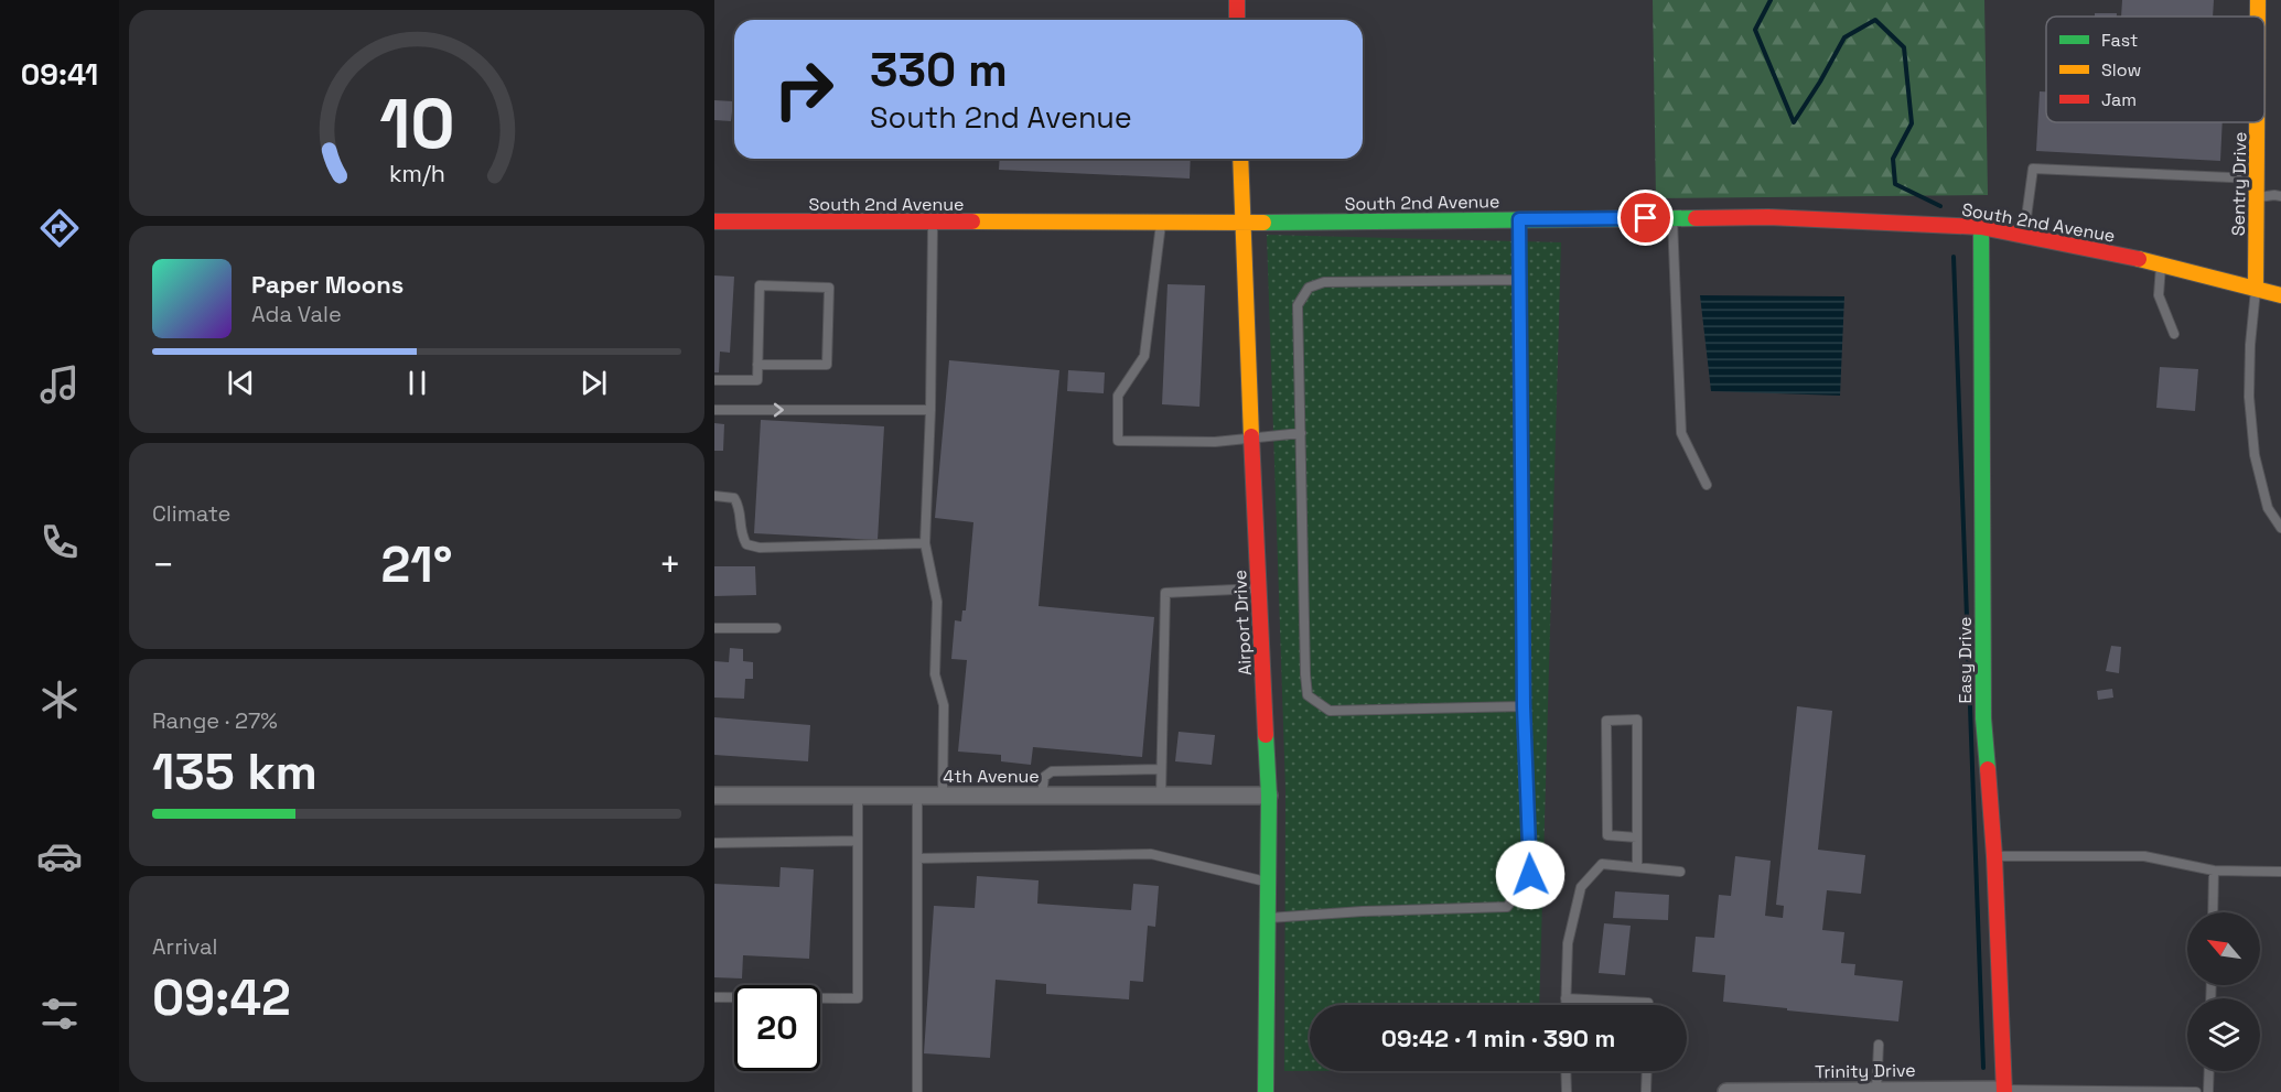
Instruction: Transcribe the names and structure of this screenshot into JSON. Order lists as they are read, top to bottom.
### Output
{
  "streets": {
    "street": [
      "Sentry Drive",
      "South 2nd Avenue",
      "Airport Drive",
      "Easy Drive",
      "4th Avenue",
      "Trinity Drive"
    ]
  },
  "crossings": [
    ["Sentry Drive", "South 2nd Avenue"],
    ["South 2nd Avenue", "Airport Drive"],
    ["South 2nd Avenue", "Easy Drive"],
    ["Airport Drive", "4th Avenue"],
    ["Easy Drive", "Trinity Drive"]
  ],
  "legend": ["Fast", "Slow", "Jam"],
  "north": "top left",
  "page": {
    "tabs": "09:41",
    "turn": ["330 m", "South 2nd Avenue"],
    "song": ["Paper Moons", "Ada Vale"],
    "tile": [
      "Climate",
      ["Range · 27%", "135 km"],
      ["Arrival", "09:42"]
    ],
    "heat": ["−", "21°", "+"],
    "limit": "20",
    "trip": "09:42 · 1 min · 390 m",
    "gauge": ["10", "km/h"]
  }
}
